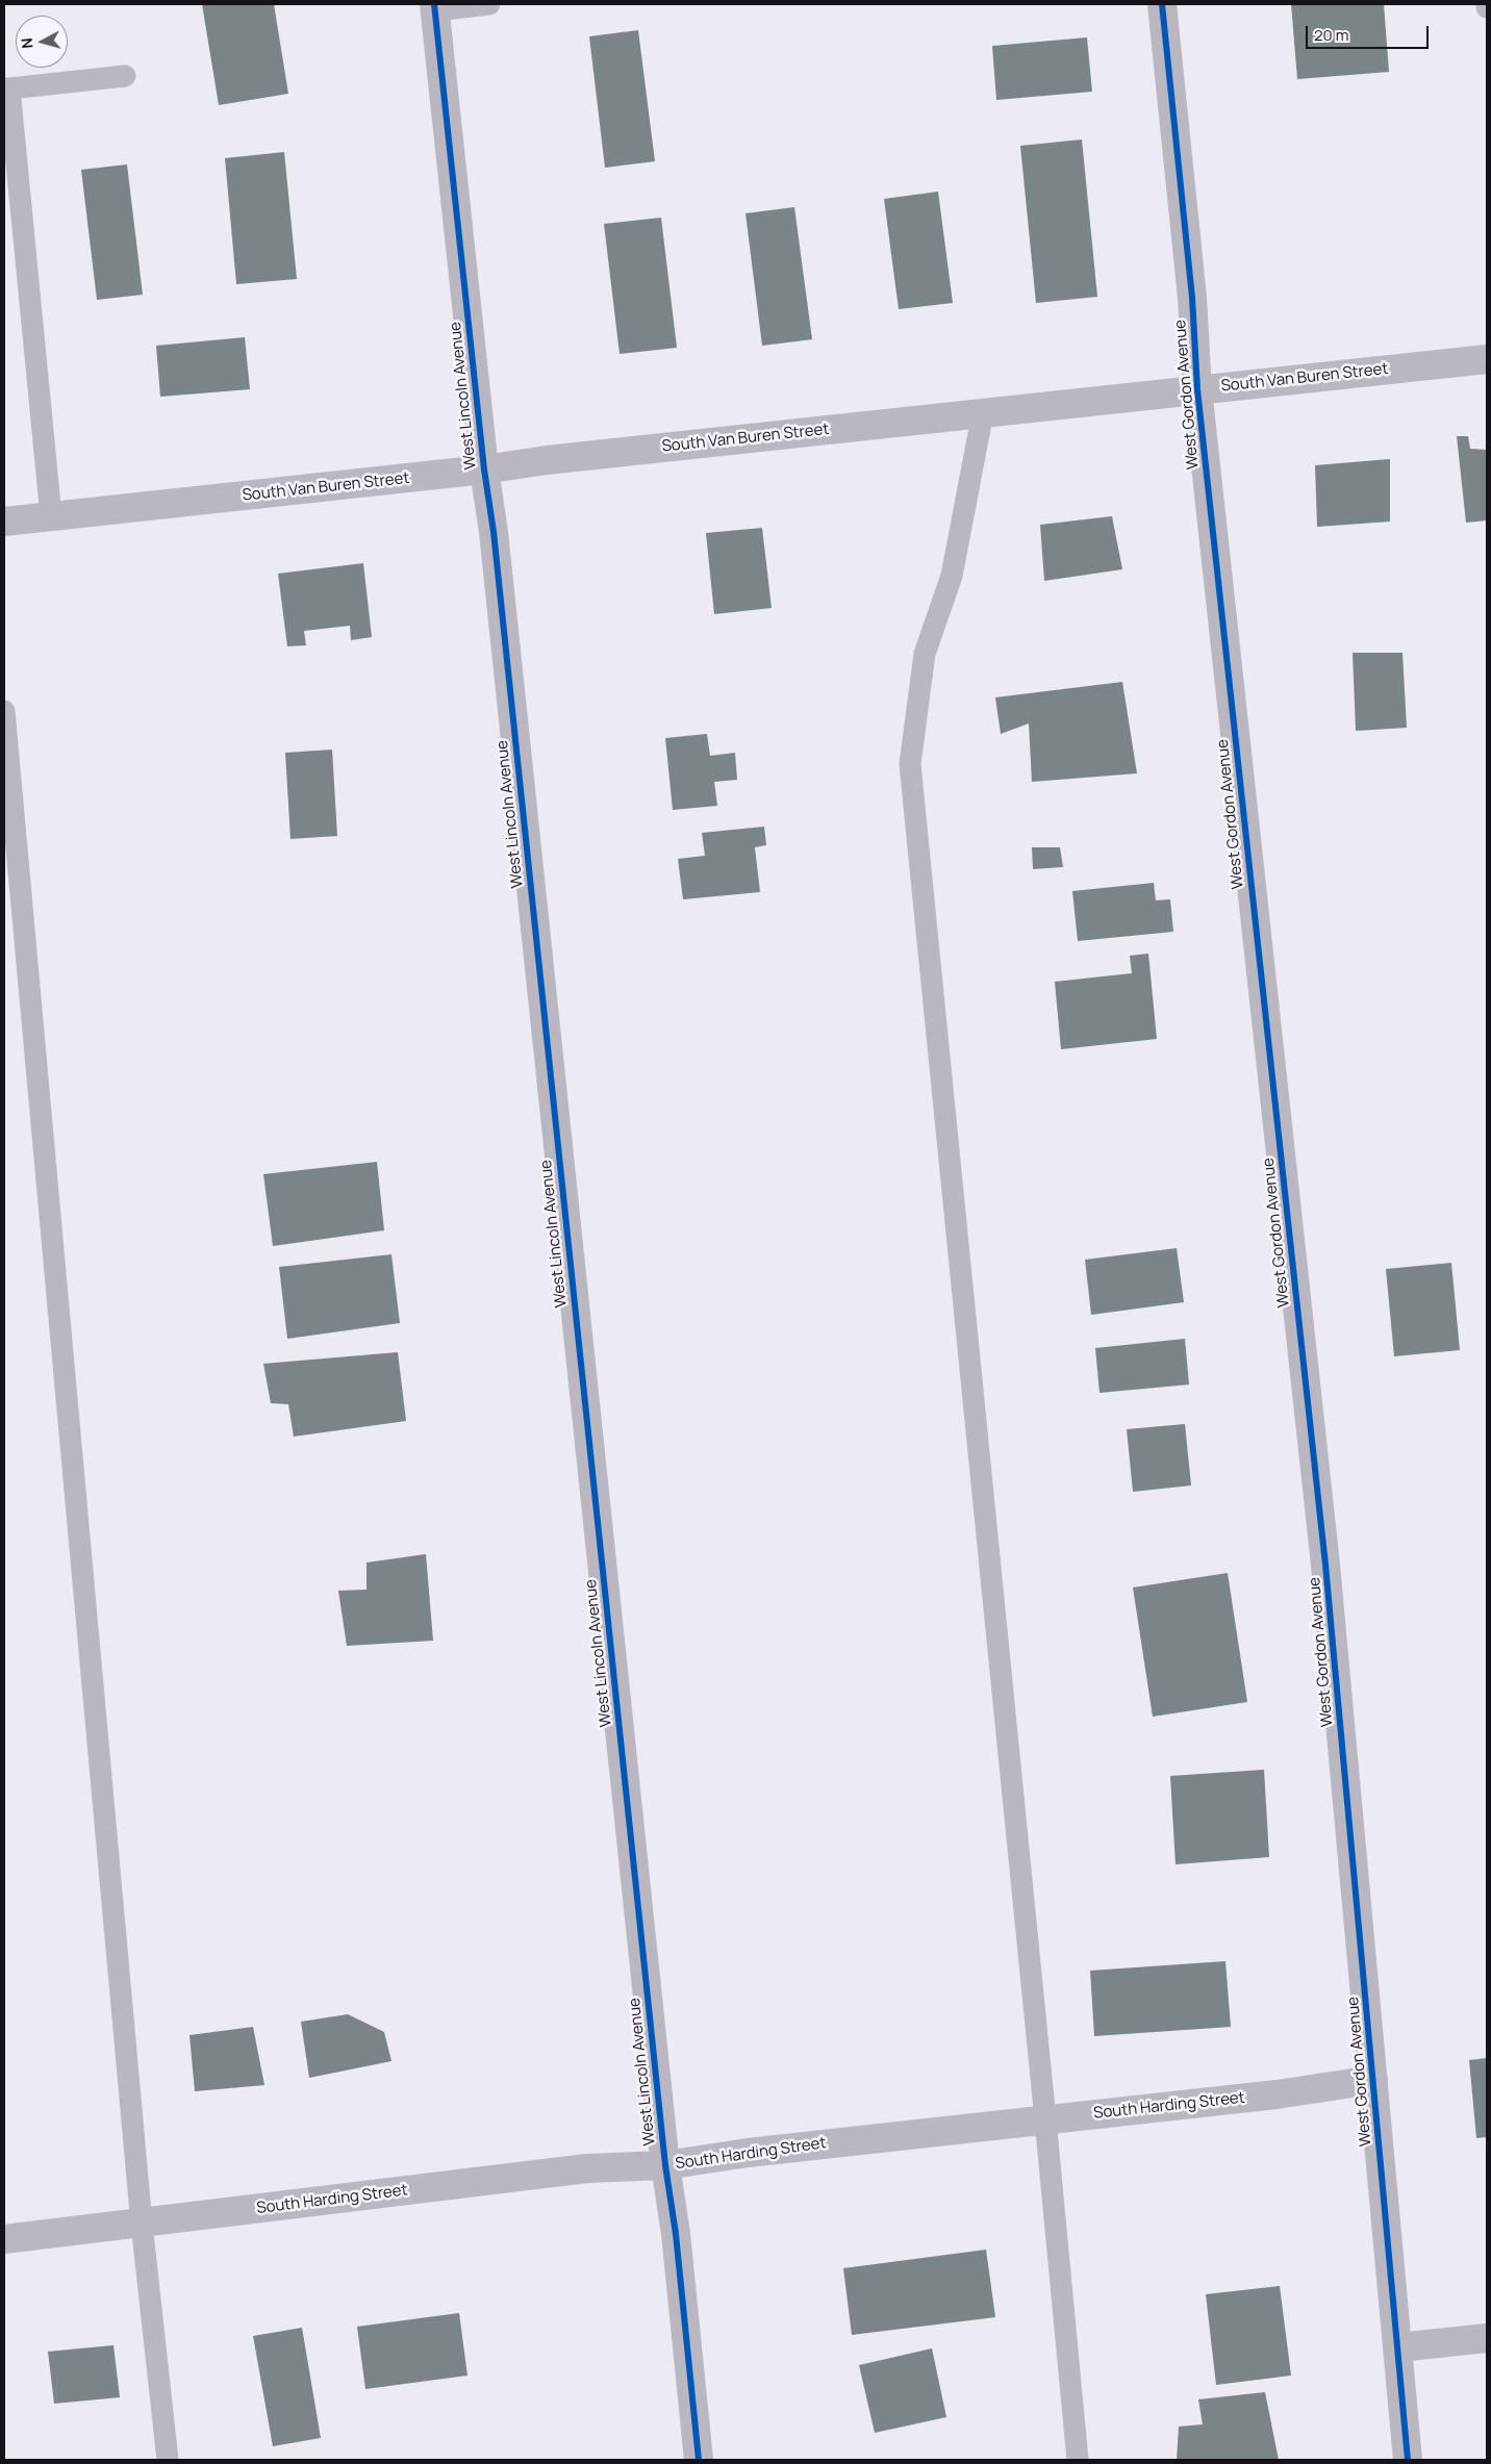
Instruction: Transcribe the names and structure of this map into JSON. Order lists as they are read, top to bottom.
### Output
{
  "streets": {
    "street": [
      "South Van Buren Street",
      "West Gordon Avenue",
      "West Lincoln Avenue",
      "South Harding Street"
    ]
  },
  "crossings": [
    ["South Van Buren Street", "West Gordon Avenue"],
    ["South Van Buren Street", "West Lincoln Avenue"],
    ["West Gordon Avenue", "South Harding Street"],
    ["West Lincoln Avenue", "South Harding Street"]
  ],
  "scale_bar": "20 m",
  "north": "left"
}
